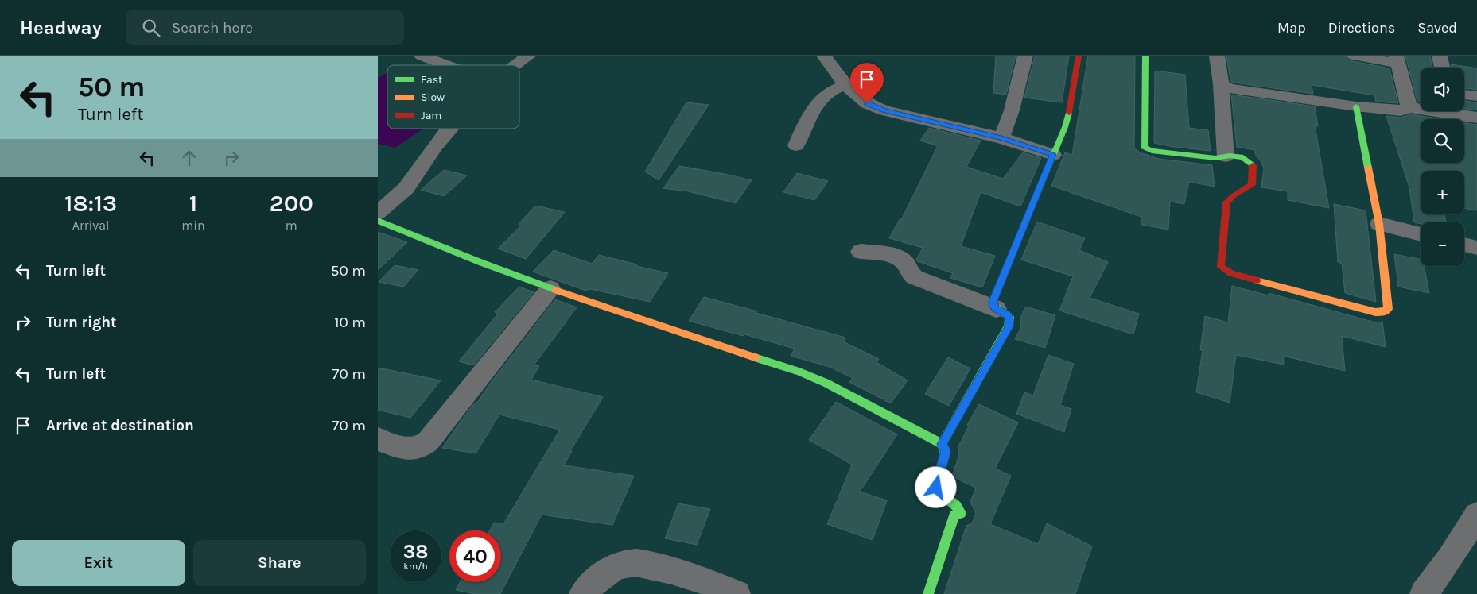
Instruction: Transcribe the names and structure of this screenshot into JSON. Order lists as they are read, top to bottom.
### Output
{
  "legend": ["Fast", "Slow", "Jam"],
  "page": {
    "header": "Headway",
    "search": "Search here",
    "nav": ["Map", "Directions", "Saved"],
    "turn": ["50 m", "Turn left"],
    "map_buttons": ["+", "−"],
    "eta": [
      "18:13",
      "Arrival",
      "1",
      "min",
      "200",
      "m"
    ],
    "list": [
      {
        "name": "Turn left",
        "value": "50 m"
      },
      {
        "name": "Turn right",
        "value": "10 m"
      },
      {
        "name": "Turn left",
        "value": "70 m"
      },
      {
        "name": "Arrive at destination",
        "value": "70 m"
      }
    ],
    "speed": "38 km/h",
    "limit": "40",
    "buttons": ["Exit", "Share"]
  }
}
